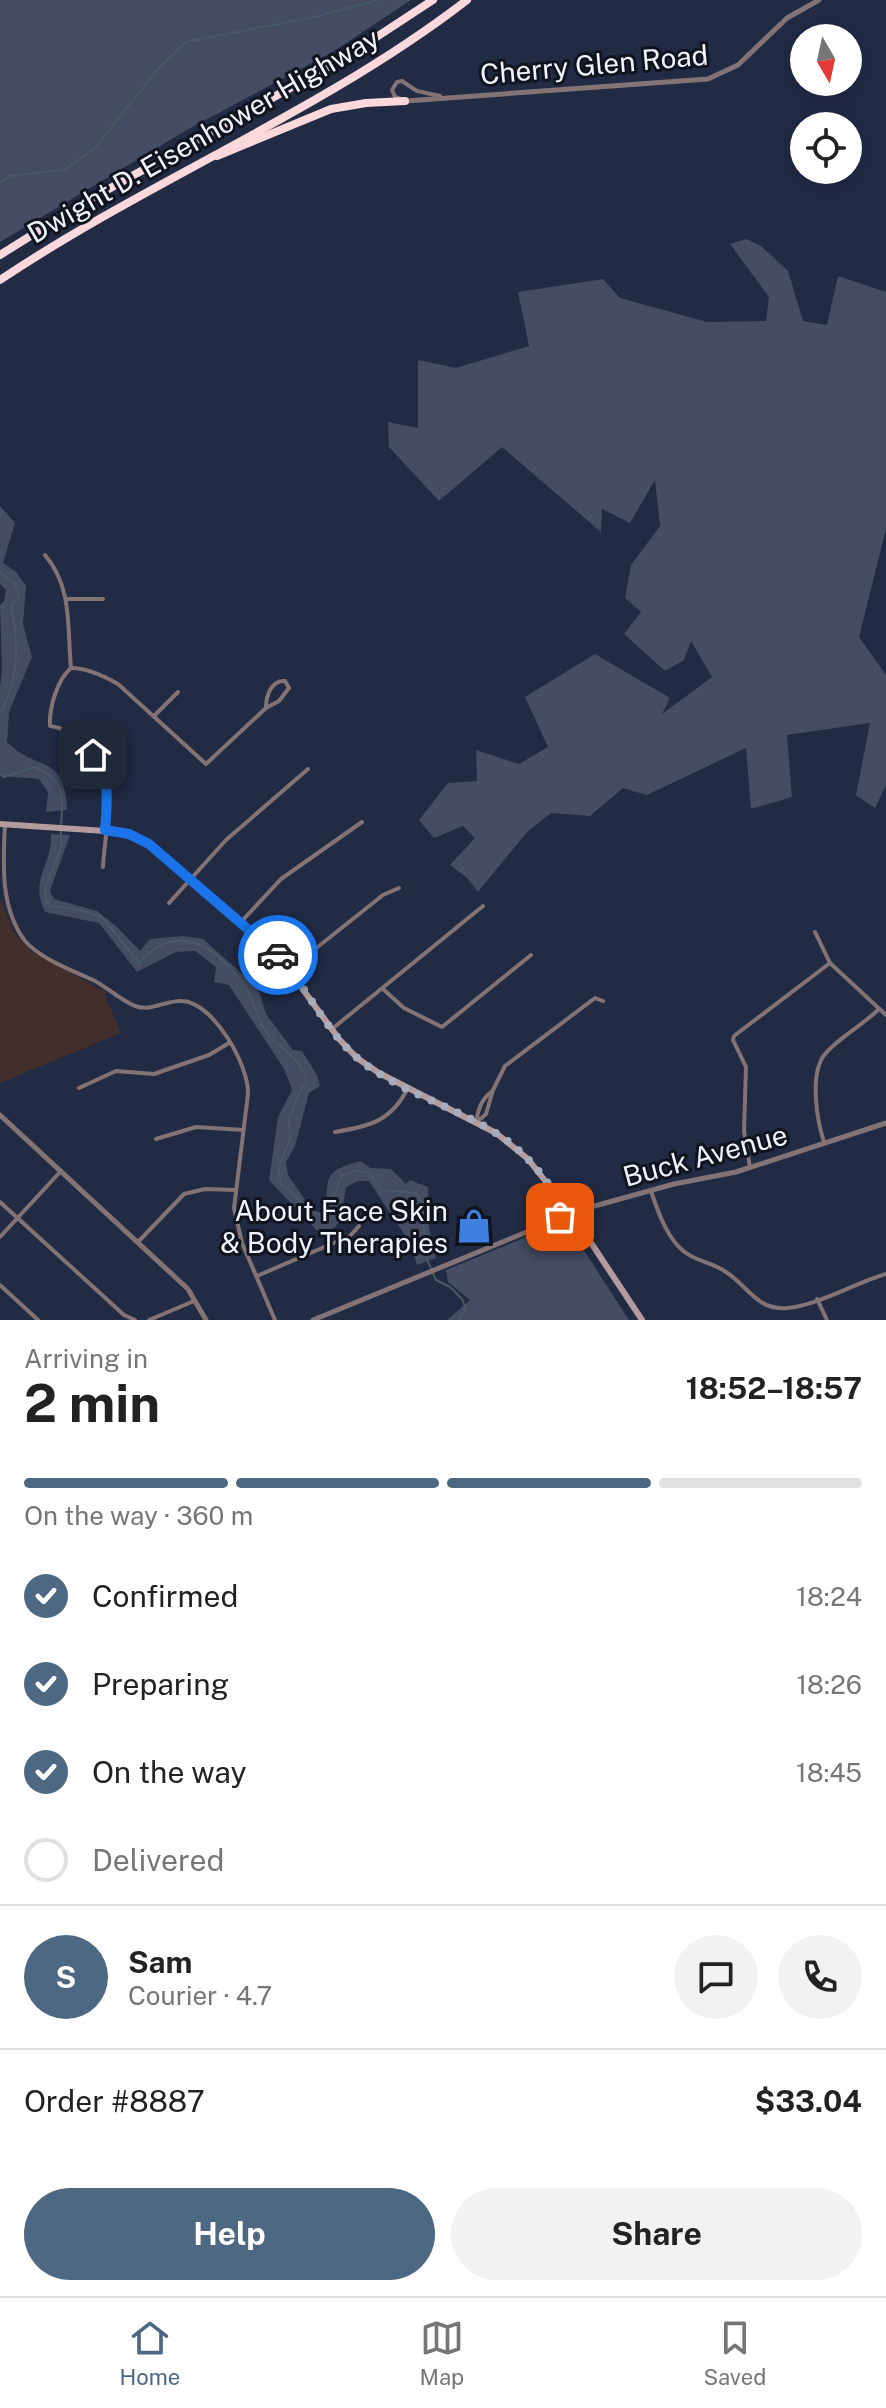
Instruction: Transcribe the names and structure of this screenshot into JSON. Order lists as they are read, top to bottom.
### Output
{
  "streets": {
    "highway": ["Dwight D. Eisenhower Highway"],
    "street": ["Cherry Glen Road", "Buck Avenue"]
  },
  "places": {
    "shop": ["About Face Skin & Body Therapies"]
  },
  "north": "bottom",
  "page": {
    "heading": ["2 min", "Arriving in", "18:52–18:57"],
    "panel": [
      "Sam",
      "Courier · 4.7",
      "Order #8887",
      "$33.04"
    ],
    "bar": "On the way · 360 m",
    "list": [
      ["Confirmed", "18:24"],
      ["Preparing", "18:26"],
      ["On the way", "18:45"],
      "Delivered"
    ],
    "round": "S",
    "buttons": ["Help", "Share"],
    "tabs": ["Home", "Map", "Saved"]
  }
}
